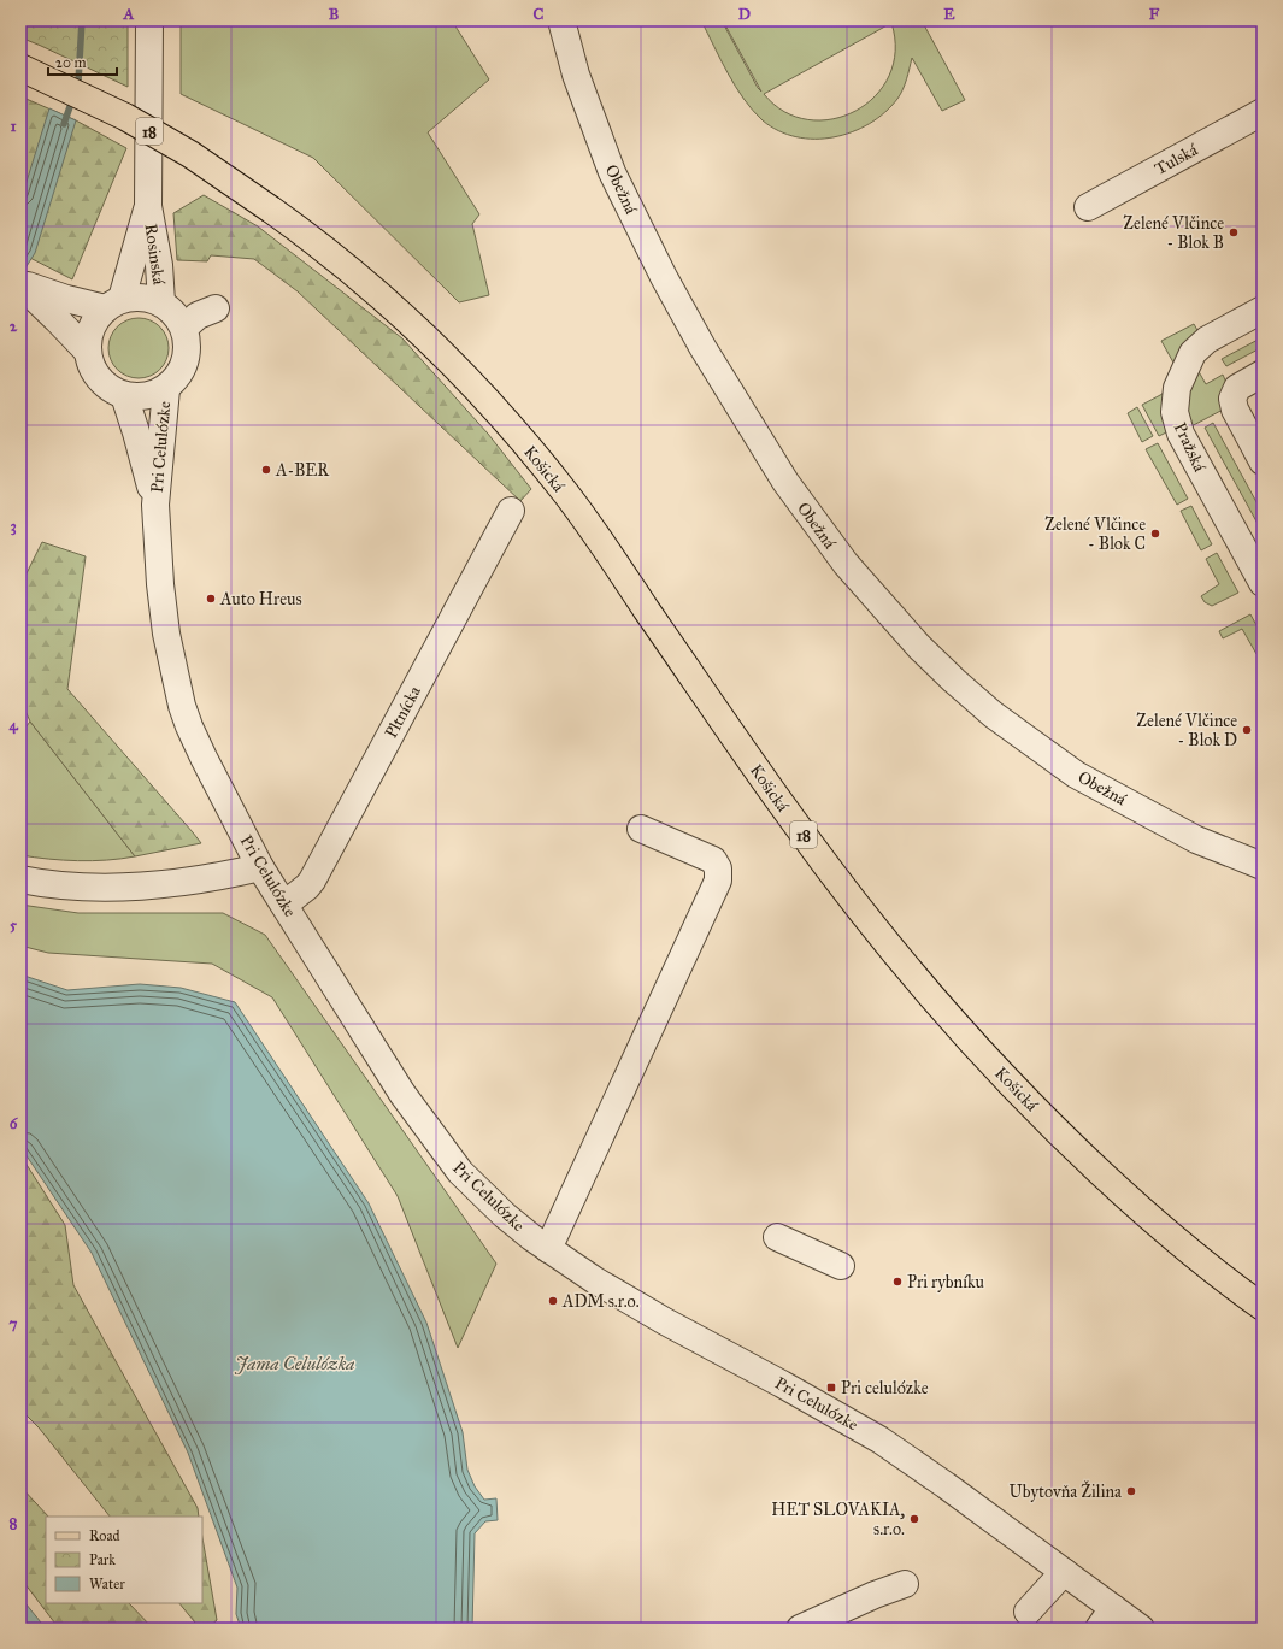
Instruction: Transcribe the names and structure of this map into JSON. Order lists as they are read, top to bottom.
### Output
{
  "streets": {
    "main road": ["18", "Košická"],
    "street": [
      "Tulská",
      "Obežná",
      "Rosinská",
      "Pri Celulózke",
      "Pražská",
      "Pltnícka"
    ]
  },
  "crossings": [
    ["Rosinská", "Pri Celulózke"],
    ["Pri Celulózke", "Pltnícka"]
  ],
  "water": ["Jama Celulózka"],
  "places": {
    "other": [
      "Zelené Vlčince - Blok B",
      "A-BER",
      "Zelené Vlčince - Blok C",
      "Auto Hreus",
      "Zelené Vlčince - Blok D",
      "Pri rybníku",
      "ADM s.r.o.",
      "Ubytovňa Žilina",
      "HET SLOVAKIA, s.r.o."
    ],
    "transit": ["Pri celulózke"]
  },
  "legend": ["Road", "Park", "Water"],
  "scale_bar": "20 m",
  "grid": {
    "columns": [
      "A",
      "B",
      "C",
      "D",
      "E",
      "F"
    ],
    "rows": [
      "1",
      "2",
      "3",
      "4",
      "5",
      "6",
      "7",
      "8"
    ]
  }
}
